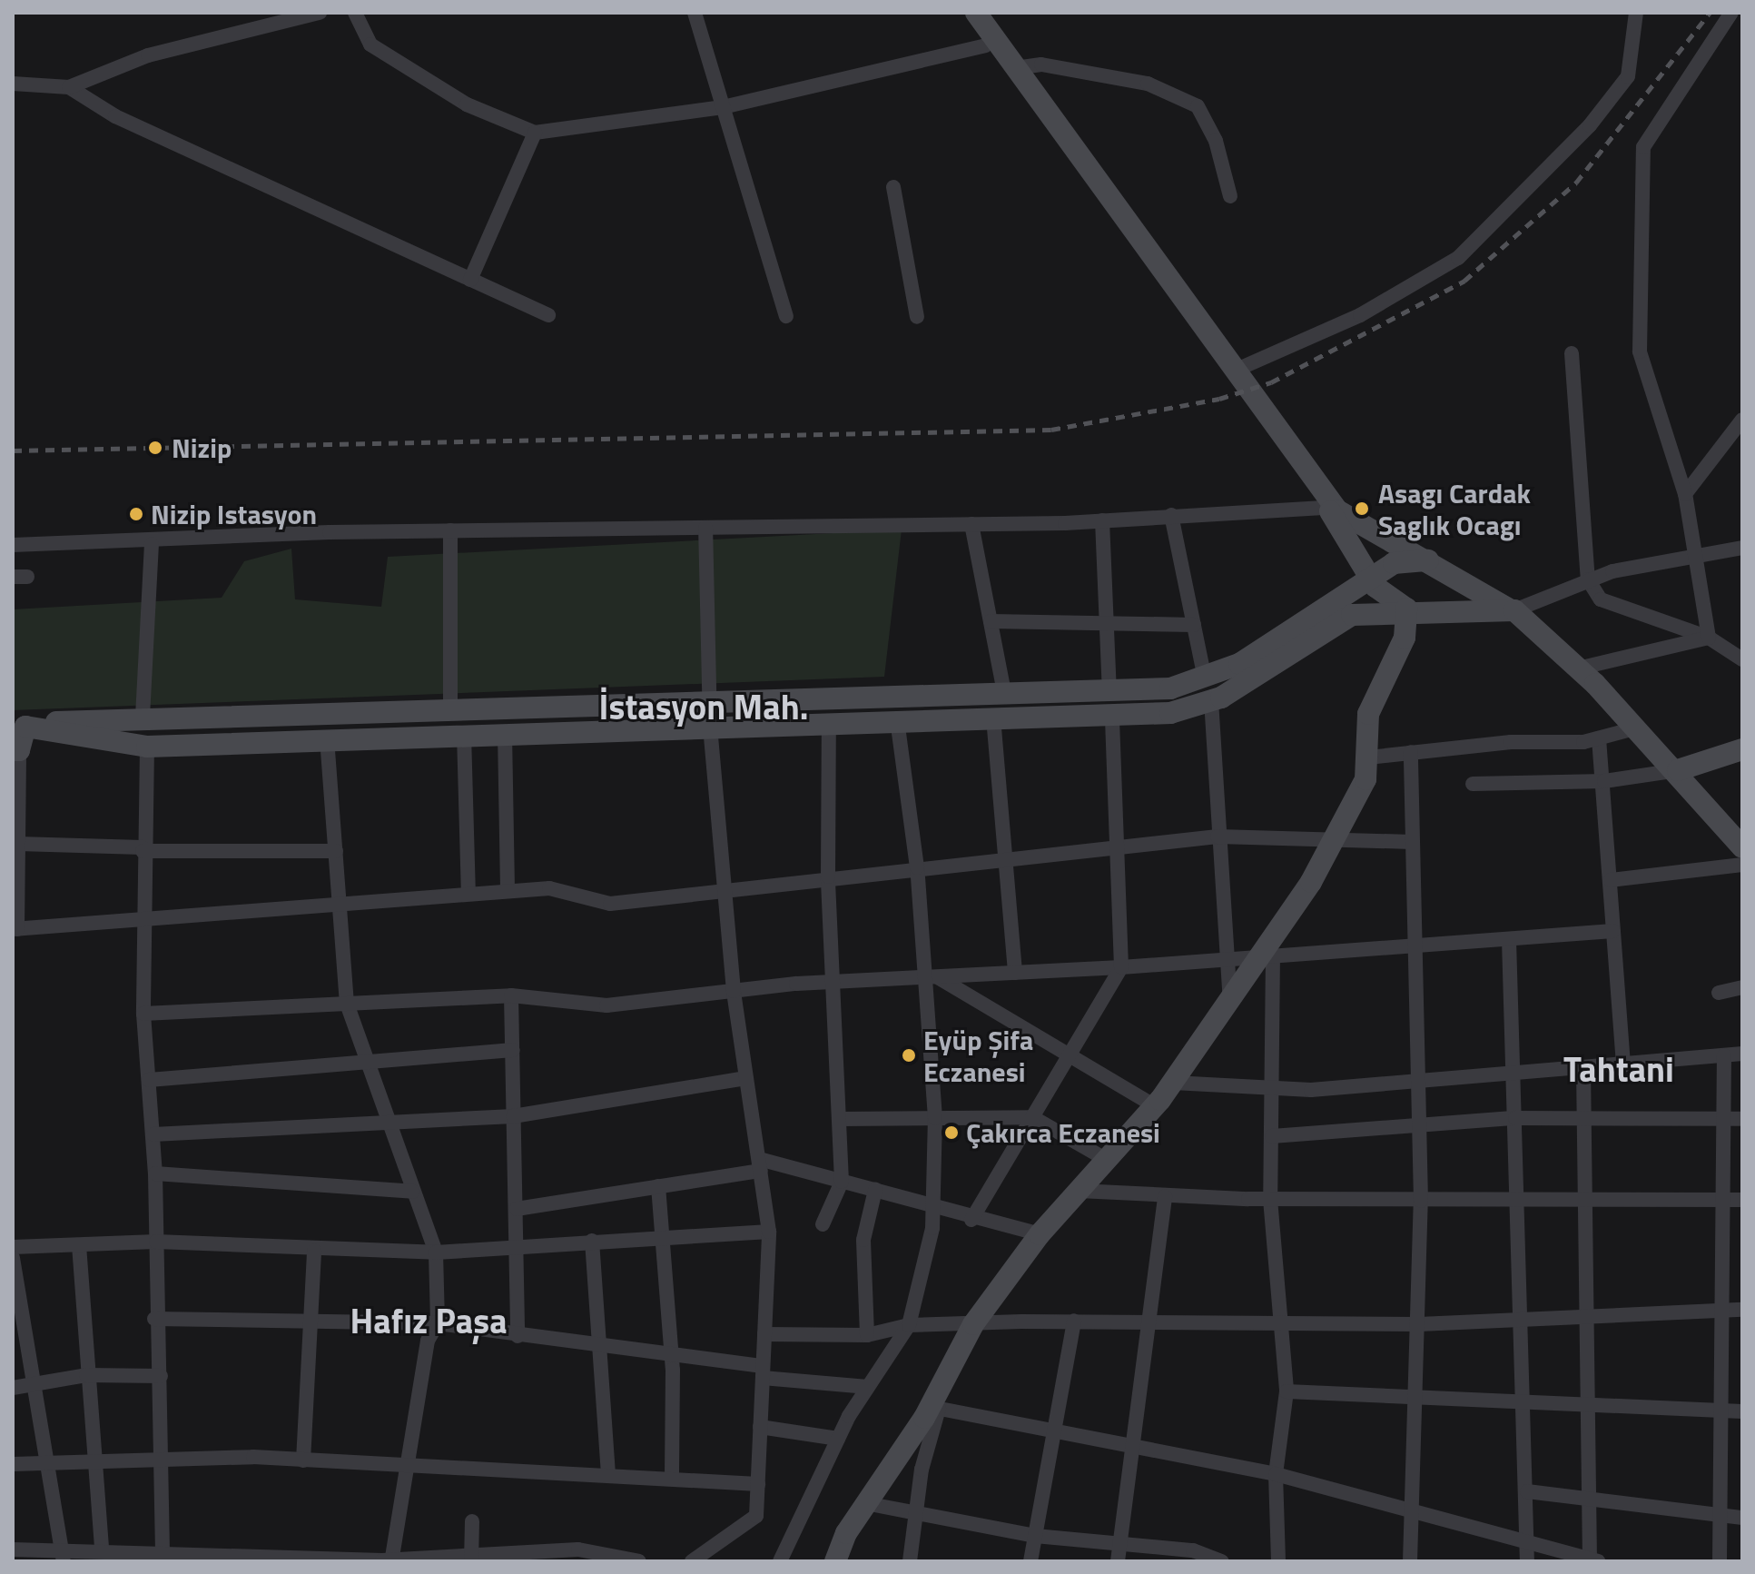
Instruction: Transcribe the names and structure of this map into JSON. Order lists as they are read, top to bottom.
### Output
{
  "districts": ["İstasyon Mah.", "Tahtani", "Hafız Paşa"],
  "places": [
    "Nizip",
    "Asagı Cardak Saglık Ocagı",
    "Nizip Istasyon",
    "Eyüp Şifa Eczanesi",
    "Çakırca Eczanesi"
  ]
}
